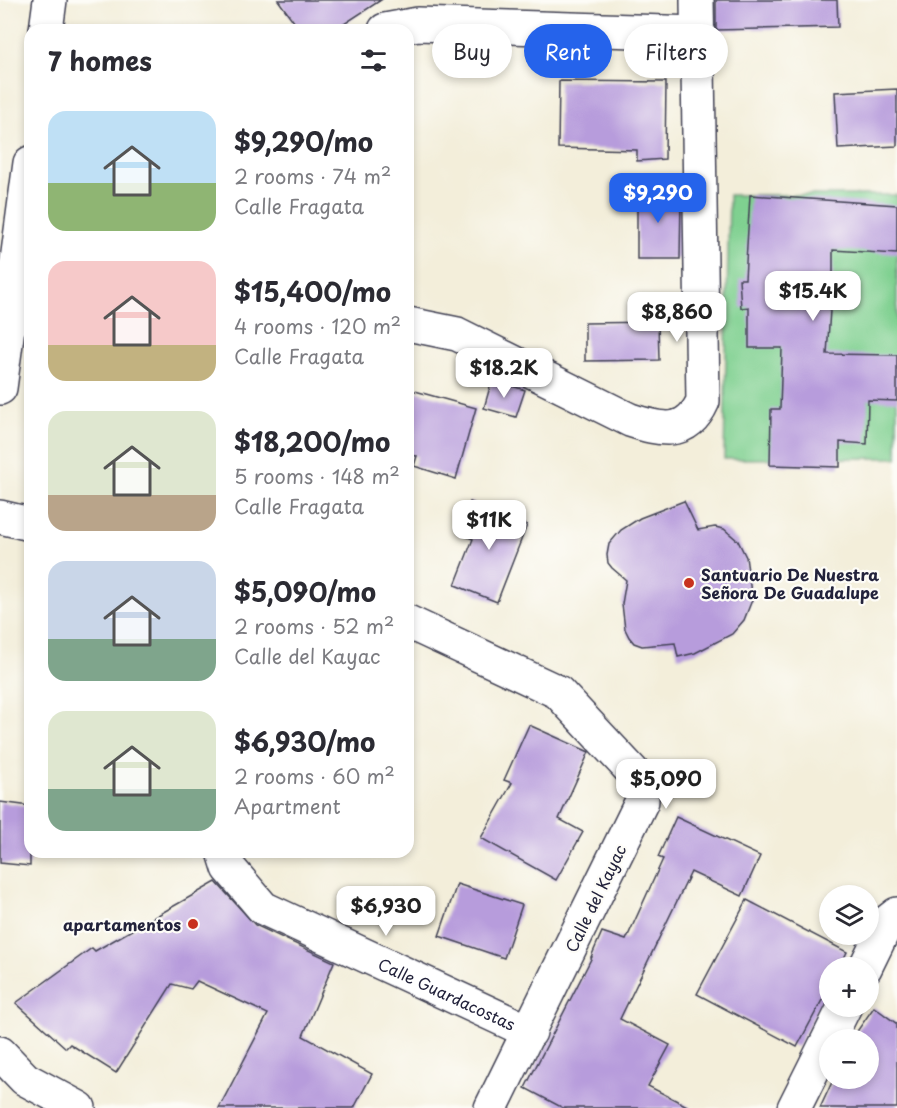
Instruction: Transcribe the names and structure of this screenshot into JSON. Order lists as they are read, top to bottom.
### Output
{
  "streets": {
    "street": ["Calle del Kayac", "Calle Guardacostas"]
  },
  "crossings": [
    ["Calle del Kayac", "Calle Guardacostas"]
  ],
  "places": ["Santuario De Nuestra Señora De Guadalupe", "apartamentos"],
  "page": {
    "chip": ["Buy", "Rent", "Filters"],
    "heading": "7 homes",
    "list": [
      {
        "name": "$9,290/mo",
        "note": "2 rooms · 74 m² · Calle Fragata"
      },
      {
        "name": "$15,400/mo",
        "note": "4 rooms · 120 m² · Calle Fragata"
      },
      {
        "name": "$18,200/mo",
        "note": "5 rooms · 148 m² · Calle Fragata"
      },
      {
        "name": "$5,090/mo",
        "note": "2 rooms · 52 m² · Calle del Kayac"
      },
      {
        "name": "$6,930/mo",
        "note": "2 rooms · 60 m² · Apartment"
      }
    ],
    "price": [
      "$9,290",
      "$15.4K",
      "$8,860",
      "$18.2K",
      "$11K",
      "$5,090",
      "$6,930"
    ],
    "map_buttons": ["+", "−"]
  }
}
